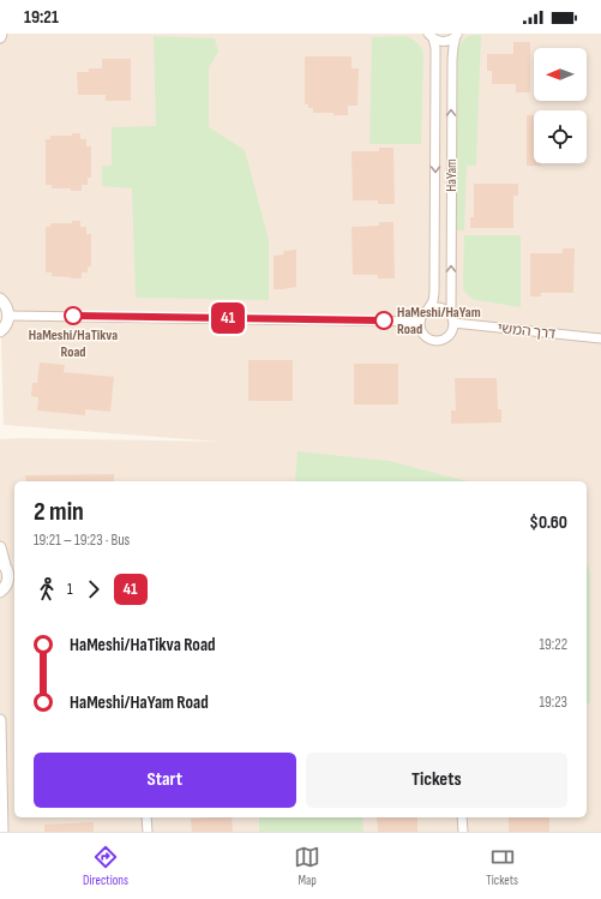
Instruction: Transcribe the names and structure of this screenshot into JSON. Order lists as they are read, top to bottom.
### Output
{
  "streets": {
    "street": ["HaYam", "דרך המשי"]
  },
  "crossings": [
    ["HaYam", "דרך המשי"]
  ],
  "places": ["HaMeshi/HaTikva Road", "HaMeshi/HaYam Road"],
  "lines": ["bus line 41"],
  "north": "left",
  "page": {
    "status": "19:21",
    "on_map": "41",
    "heading": ["2 min", "19:21 – 19:23 · Bus", "$0.60"],
    "legs": ["1", "41"],
    "list": [
      {
        "name": "HaMeshi/HaTikva Road",
        "value": "19:22"
      },
      {
        "name": "HaMeshi/HaYam Road",
        "value": "19:23"
      }
    ],
    "buttons": ["Start", "Tickets"],
    "tabs": ["Directions", "Map", "Tickets"]
  }
}
